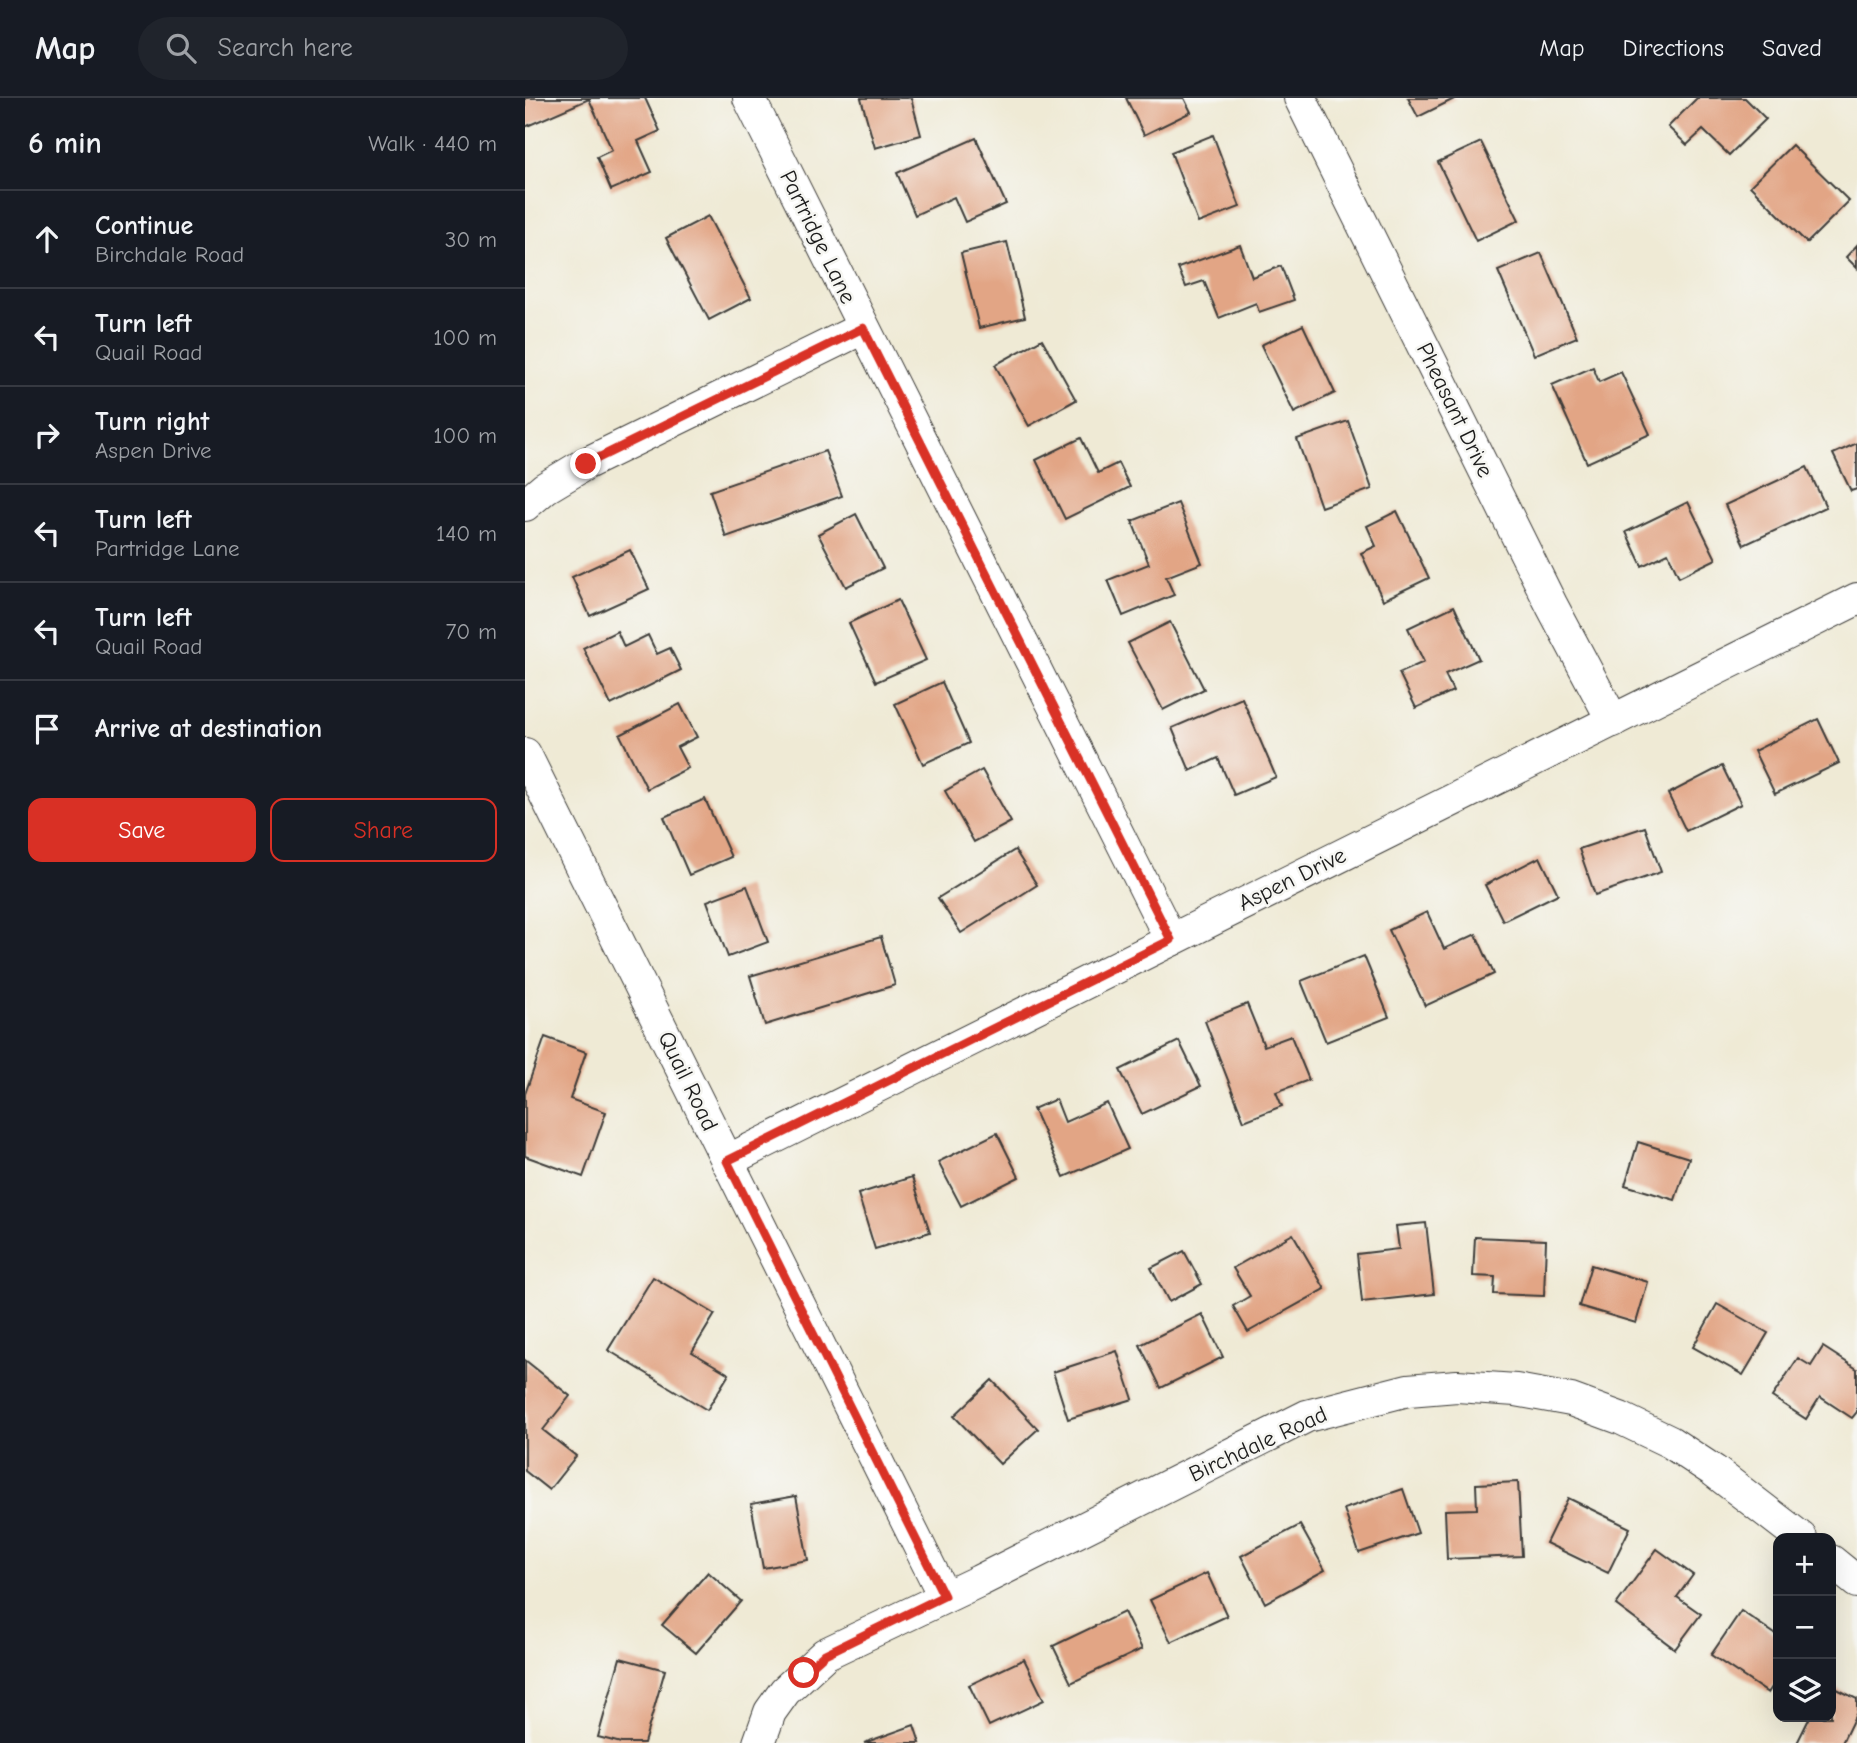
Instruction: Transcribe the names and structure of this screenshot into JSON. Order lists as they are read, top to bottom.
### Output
{
  "streets": {
    "street": [
      "Partridge Lane",
      "Pheasant Drive",
      "Aspen Drive",
      "Quail Road",
      "Birchdale Road"
    ]
  },
  "crossings": [
    ["Partridge Lane", "Aspen Drive"],
    ["Pheasant Drive", "Aspen Drive"],
    ["Aspen Drive", "Quail Road"],
    ["Quail Road", "Birchdale Road"]
  ],
  "page": {
    "header": "Map",
    "search": "Search here",
    "nav": ["Map", "Directions", "Saved"],
    "heading": ["6 min", "Walk · 440 m"],
    "list": [
      ["Continue", "Birchdale Road", "30 m"],
      ["Turn left", "Quail Road", "100 m"],
      ["Turn right", "Aspen Drive", "100 m"],
      ["Turn left", "Partridge Lane", "140 m"],
      ["Turn left", "Quail Road", "70 m"],
      "Arrive at destination"
    ],
    "buttons": ["Save", "Share"],
    "map_buttons": ["+", "−"]
  }
}
